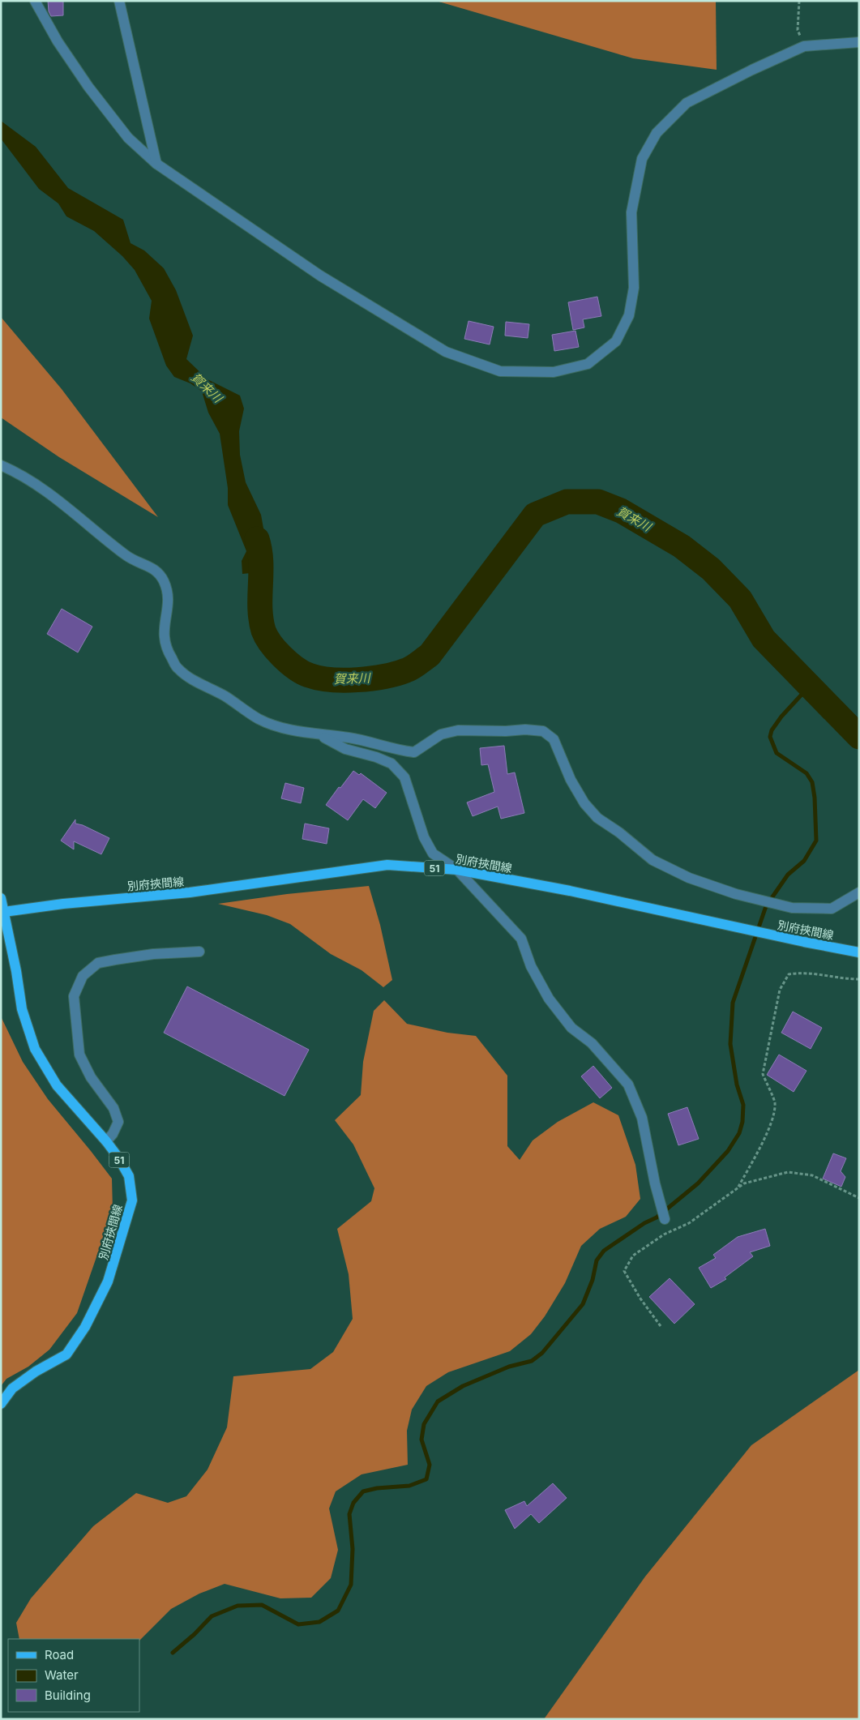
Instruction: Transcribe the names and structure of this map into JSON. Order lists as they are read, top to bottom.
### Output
{
  "streets": {
    "main road": ["別府挾間線", "51"]
  },
  "water": ["賀来川"],
  "legend": ["Road", "Water", "Building"]
}
